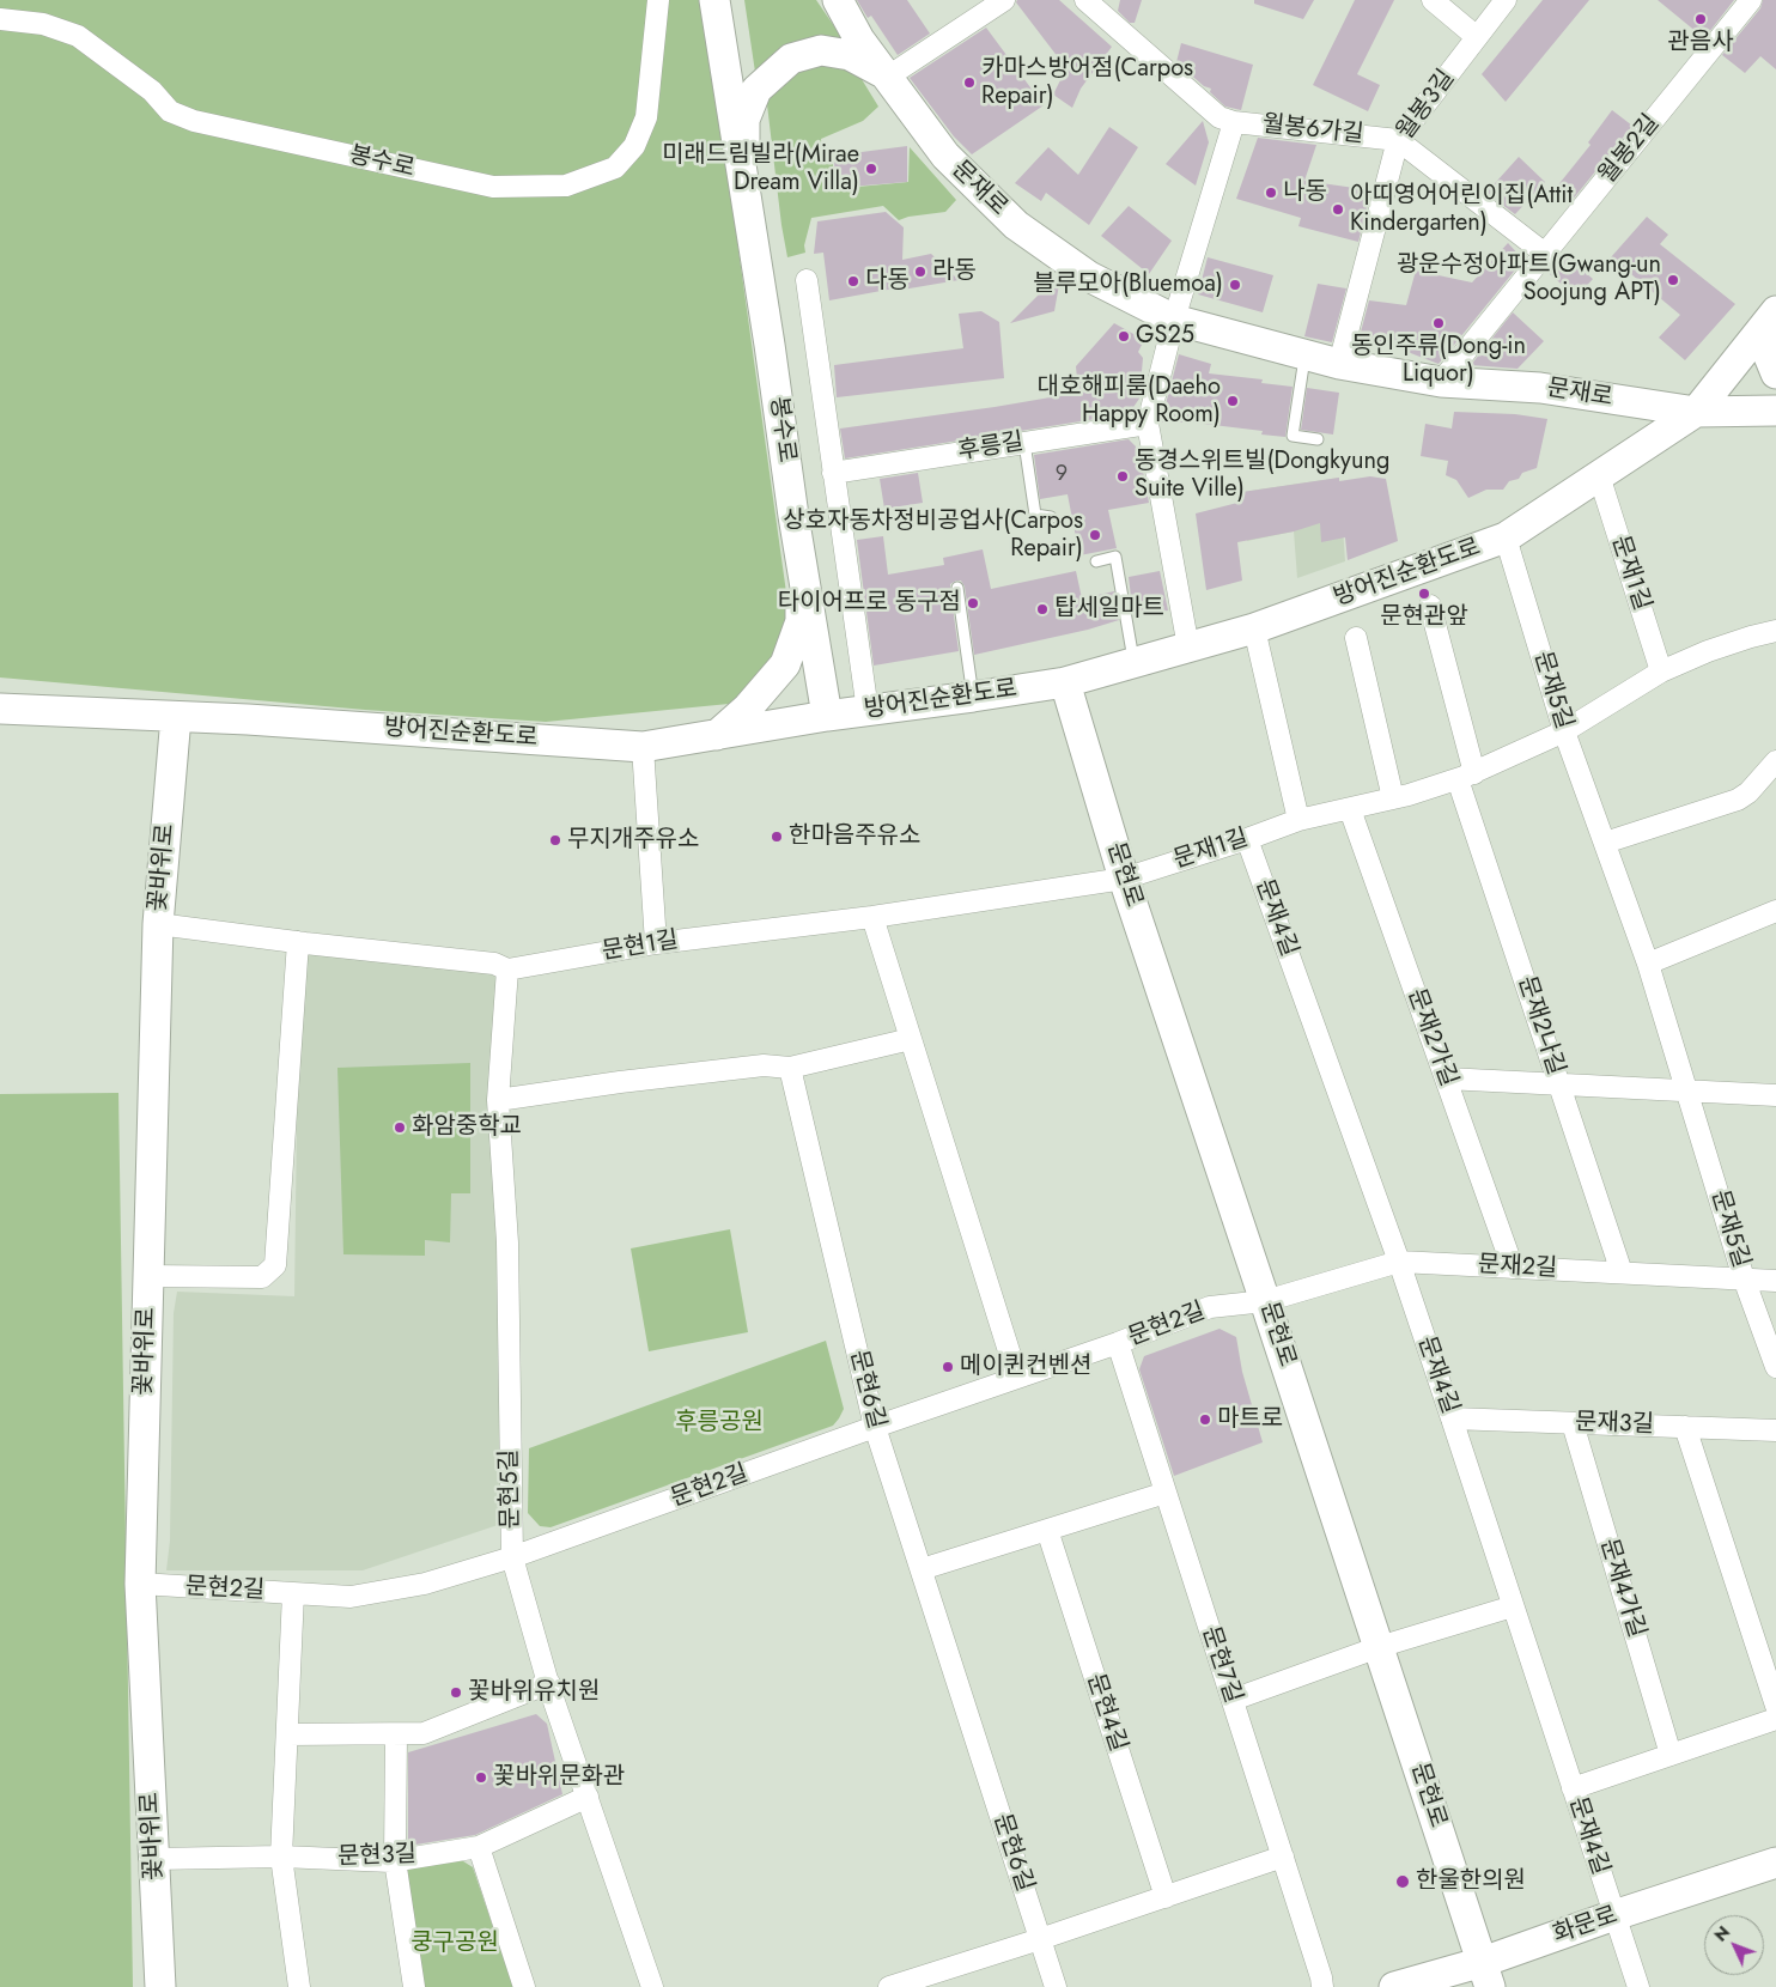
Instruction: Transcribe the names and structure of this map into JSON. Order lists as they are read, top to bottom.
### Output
{
  "streets": {
    "street": [
      "월봉3길",
      "월봉6가길",
      "월봉2길",
      "봉수로",
      "문재로",
      "후릉길",
      "방어진순환도로",
      "문재1길",
      "문재5길",
      "꽃바위로",
      "문현로",
      "문재4길",
      "문현1길",
      "문재2나길",
      "문재2가길",
      "문재2길",
      "문현2길",
      "문현6길",
      "문재3길",
      "문현5길",
      "문재4가길",
      "문현7길",
      "문현4길",
      "문현3길",
      "화문로"
    ]
  },
  "crossings": [
    ["월봉3길", "월봉6가길"],
    ["월봉3길", "문재로"],
    ["월봉6가길", "월봉2길"],
    ["월봉2길", "문재로"],
    ["봉수로", "방어진순환도로"],
    ["문재로", "방어진순환도로"],
    ["방어진순환도로", "문재1길"],
    ["방어진순환도로", "문재5길"],
    ["방어진순환도로", "꽃바위로"],
    ["방어진순환도로", "문현로"],
    ["문재1길", "문재5길"],
    ["문재1길", "문현로"],
    ["문재1길", "문재4길"],
    ["문재1길", "문현1길"],
    ["문재1길", "문재2나길"],
    ["문재1길", "문재2가길"],
    ["문재5길", "문재2길"],
    ["꽃바위로", "문현1길"],
    ["꽃바위로", "문현2길"],
    ["꽃바위로", "문현3길"],
    ["문현로", "문현1길"],
    ["문현로", "문재2길"],
    ["문현로", "문현2길"],
    ["문현로", "화문로"],
    ["문재4길", "문재2길"],
    ["문재4길", "문재3길"],
    ["문재4길", "화문로"],
    ["문현1길", "문현5길"],
    ["문재2나길", "문재2길"],
    ["문재2가길", "문재2길"],
    ["문재2길", "문현2길"],
    ["문현2길", "문현6길"],
    ["문현2길", "문현5길"],
    ["문현2길", "문현7길"],
    ["문재3길", "문재4가길"],
    ["문현5길", "문현3길"]
  ],
  "parks": ["후릉공원", "쿵구공원"],
  "places": [
    "관음사",
    "카마스방어점(Carpos Repair)",
    "미래드림빌라(Mirae Dream Villa)",
    "나동",
    "아띠영어어린이집(Attit Kindergarten)",
    "라동",
    "광운수정아파트(Gwang-un Soojung APT)",
    "다동",
    "블루모아(Bluemoa)",
    "동인주류(Dong-in Liquor)",
    "GS25",
    "대호해피룸(Daeho Happy Room)",
    "동경스위트빌(Dongkyung Suite Ville)",
    "상호자동차정비공업사(Carpos Repair)",
    "문현관앞",
    "타이어프로 동구점",
    "탑세일마트",
    "한마음주유소",
    "무지개주유소",
    "화암중학교",
    "메이퀸컨벤션",
    "마트로",
    "꽃바위유치원",
    "꽃바위문화관",
    "한울한의원"
  ],
  "house_numbers": ["9"],
  "north": "top left"
}
